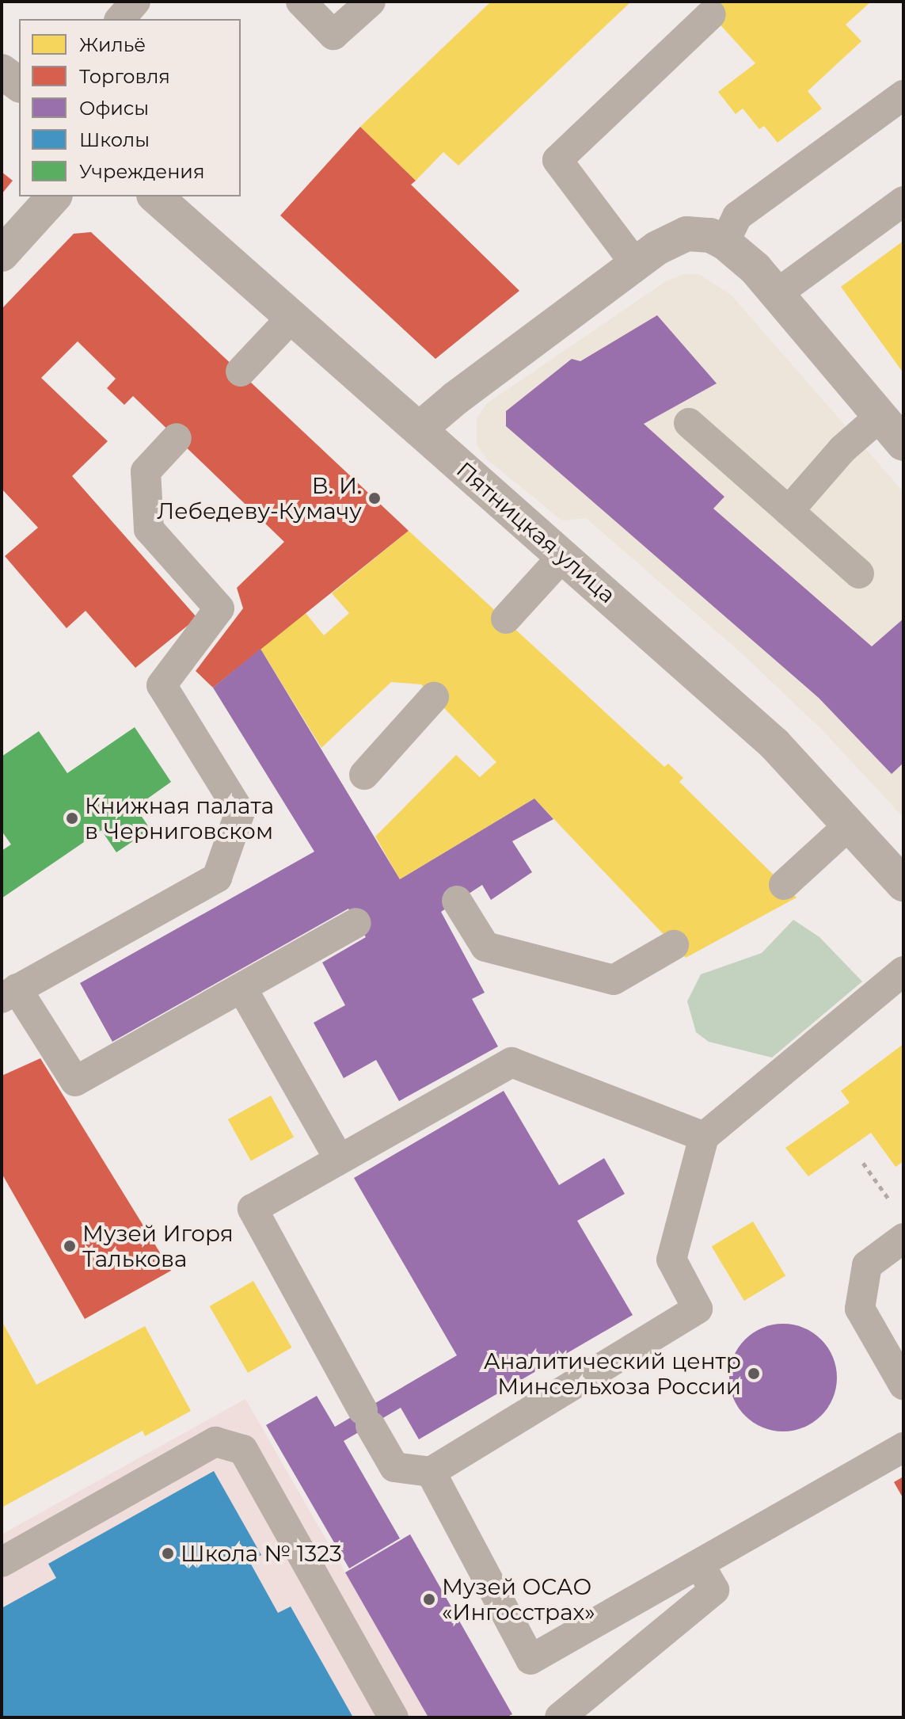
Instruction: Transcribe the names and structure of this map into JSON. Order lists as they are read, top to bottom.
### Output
{
  "streets": {
    "street": ["Пятницкая улица"]
  },
  "places": [
    "В. И. Лебедеву-Кумачу",
    "Книжная палата в Черниговском",
    "Музей Игоря Талькова",
    "Аналитический центр Минсельхоза России",
    "Школа № 1323",
    "Музей ОСАО «Ингосстрах»"
  ],
  "legend": [
    "Жильё",
    "Торговля",
    "Офисы",
    "Школы",
    "Учреждения"
  ]
}
